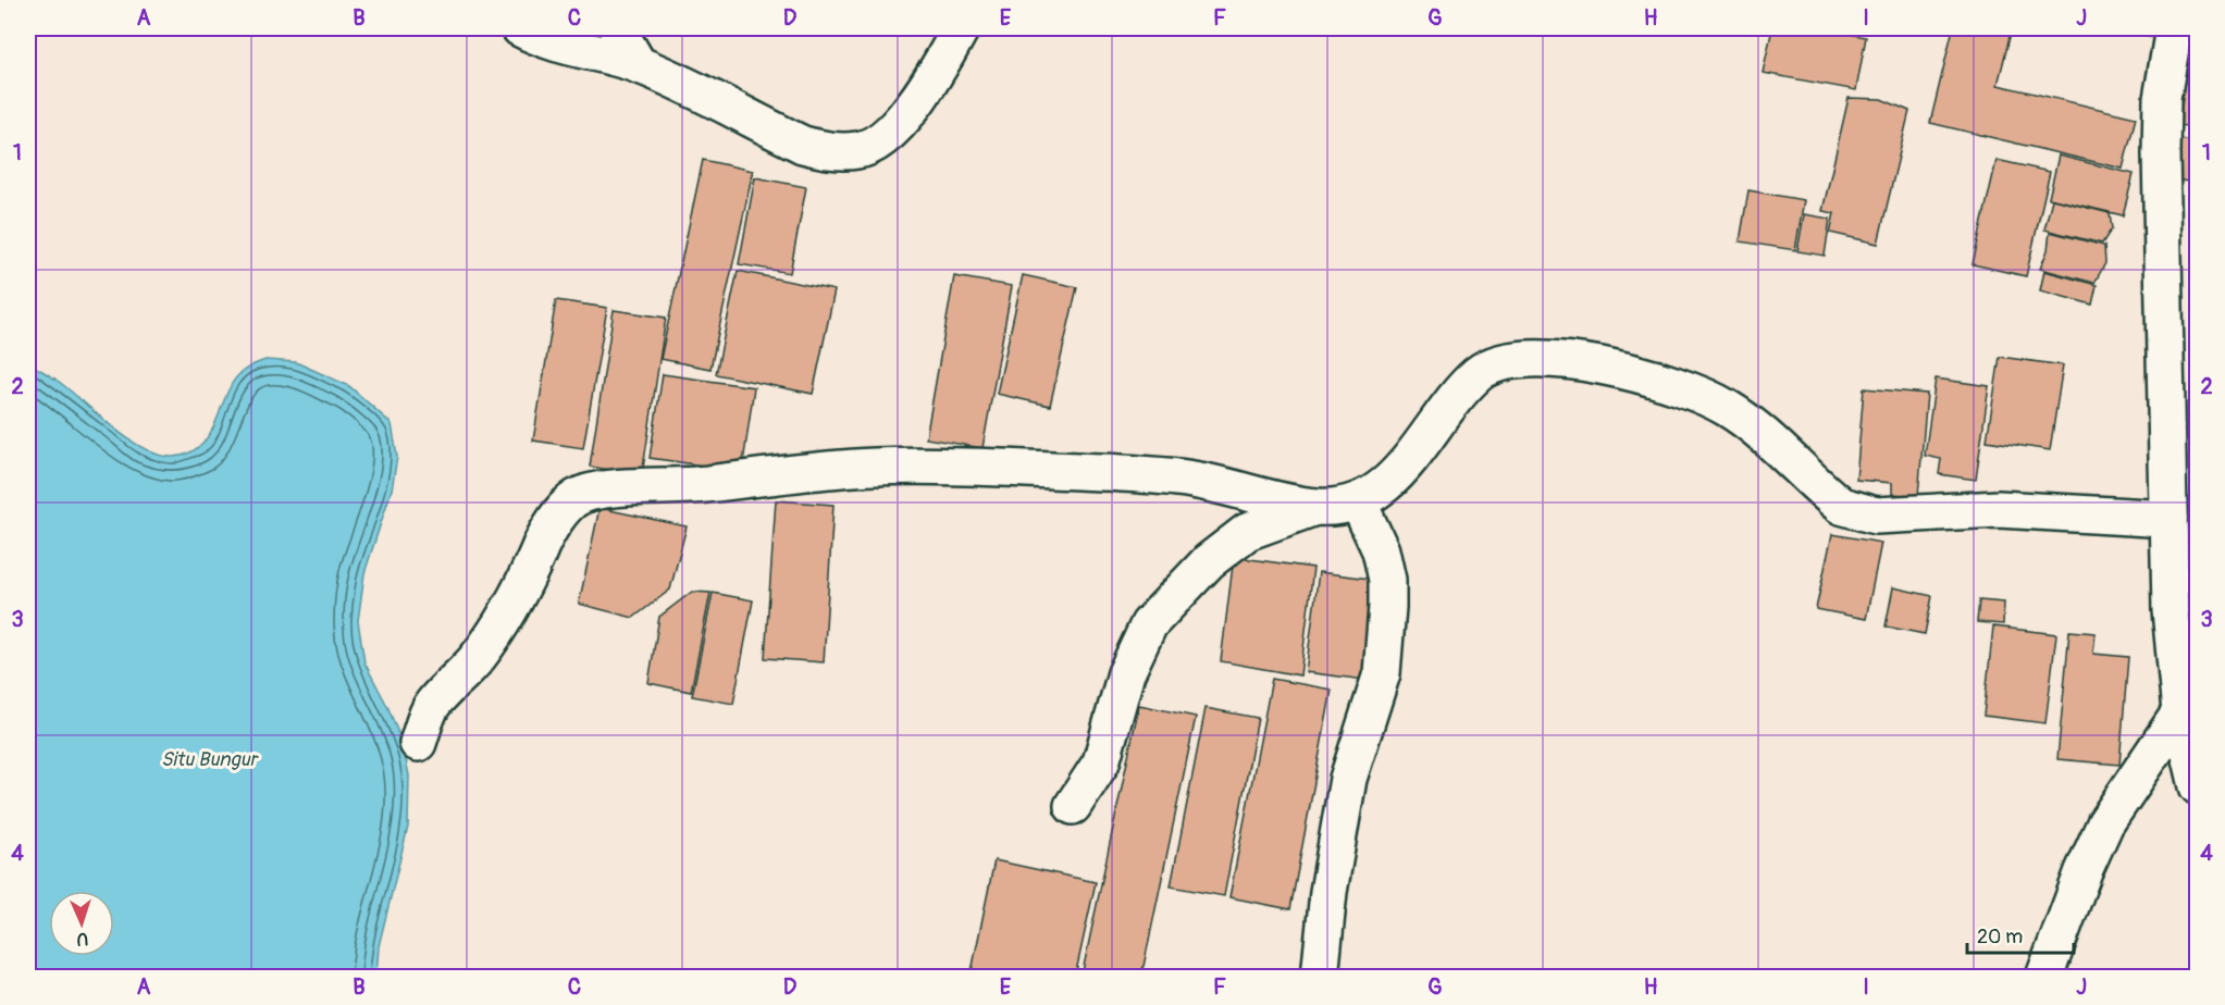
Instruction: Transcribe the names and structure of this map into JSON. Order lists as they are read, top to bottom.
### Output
{
  "water": ["Situ Bungur"],
  "scale_bar": "20 m",
  "north": "bottom",
  "grid": {
    "columns": [
      "A",
      "B",
      "C",
      "D",
      "E",
      "F",
      "G",
      "H",
      "I",
      "J"
    ],
    "rows": [
      "1",
      "2",
      "3",
      "4"
    ]
  }
}
